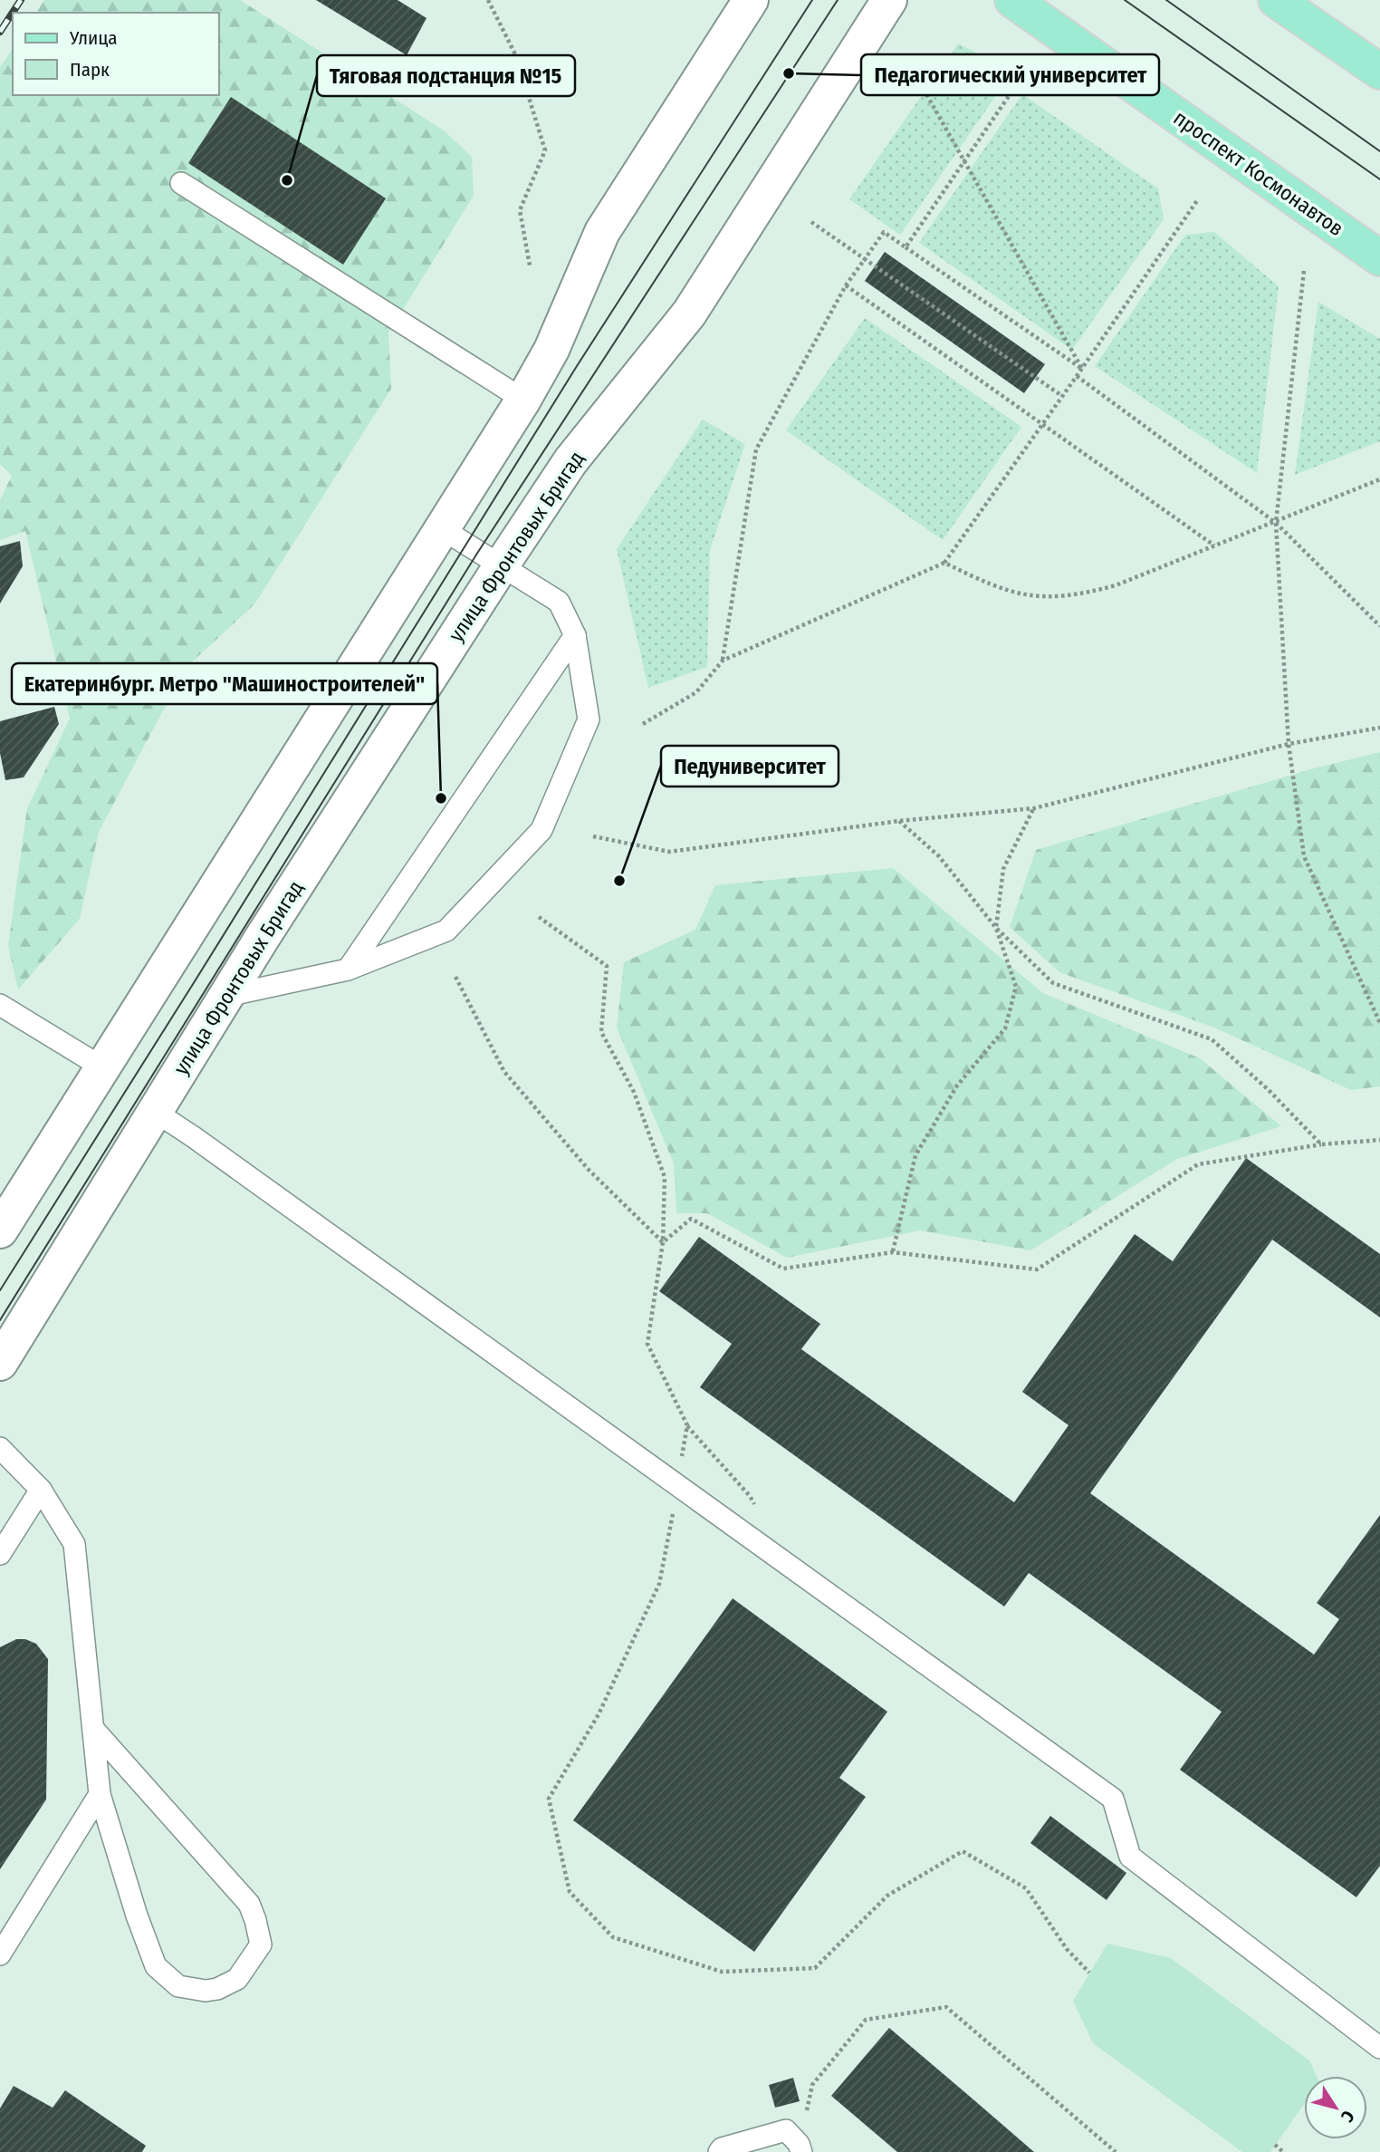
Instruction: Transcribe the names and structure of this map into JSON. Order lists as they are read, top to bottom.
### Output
{
  "streets": {
    "main road": ["проспект Космонавтов", "улица Фронтовых Бригад"]
  },
  "places": [
    "Педагогический университет",
    "Тяговая подстанция №15",
    "Екатеринбург. Метро \"Машиностроителей\"",
    "Педуниверситет"
  ],
  "legend": ["Улица", "Парк"],
  "north": "bottom right"
}
